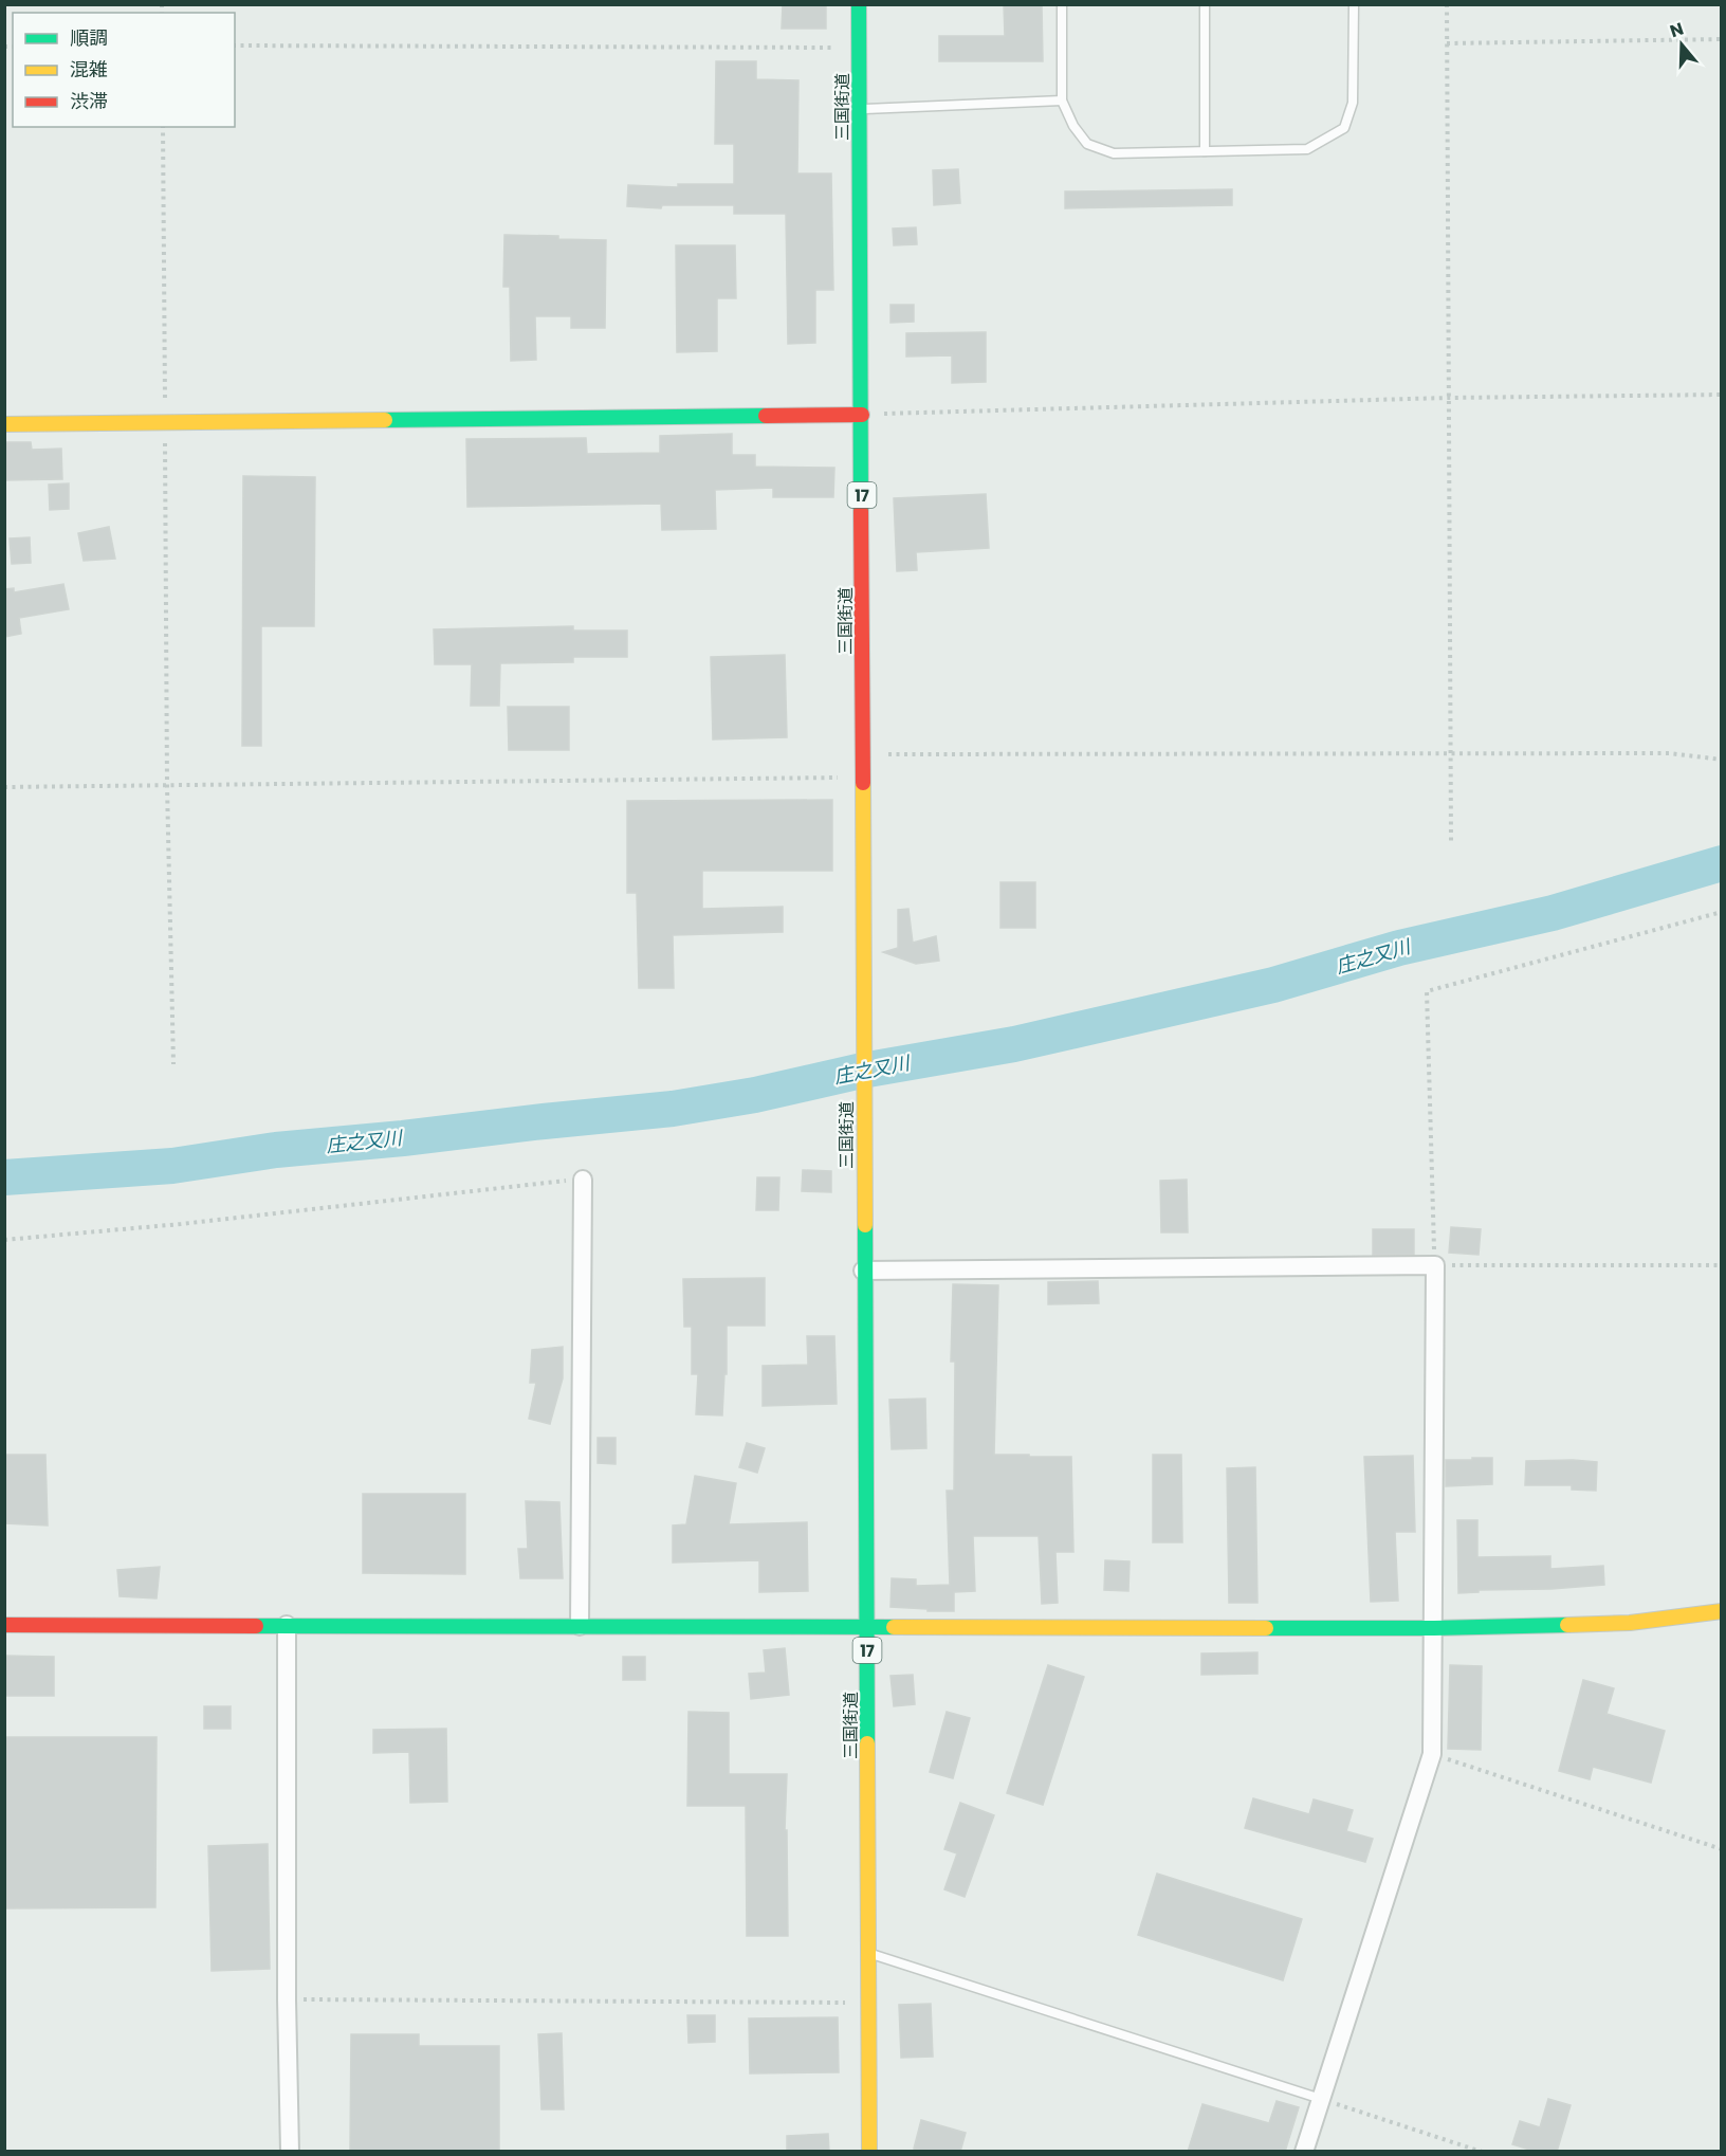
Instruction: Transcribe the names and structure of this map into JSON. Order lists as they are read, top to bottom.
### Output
{
  "streets": {
    "main road": ["三国街道", "17"]
  },
  "water": ["庄之又川"],
  "legend": ["順調", "混雑", "渋滞"],
  "north": "top"
}
